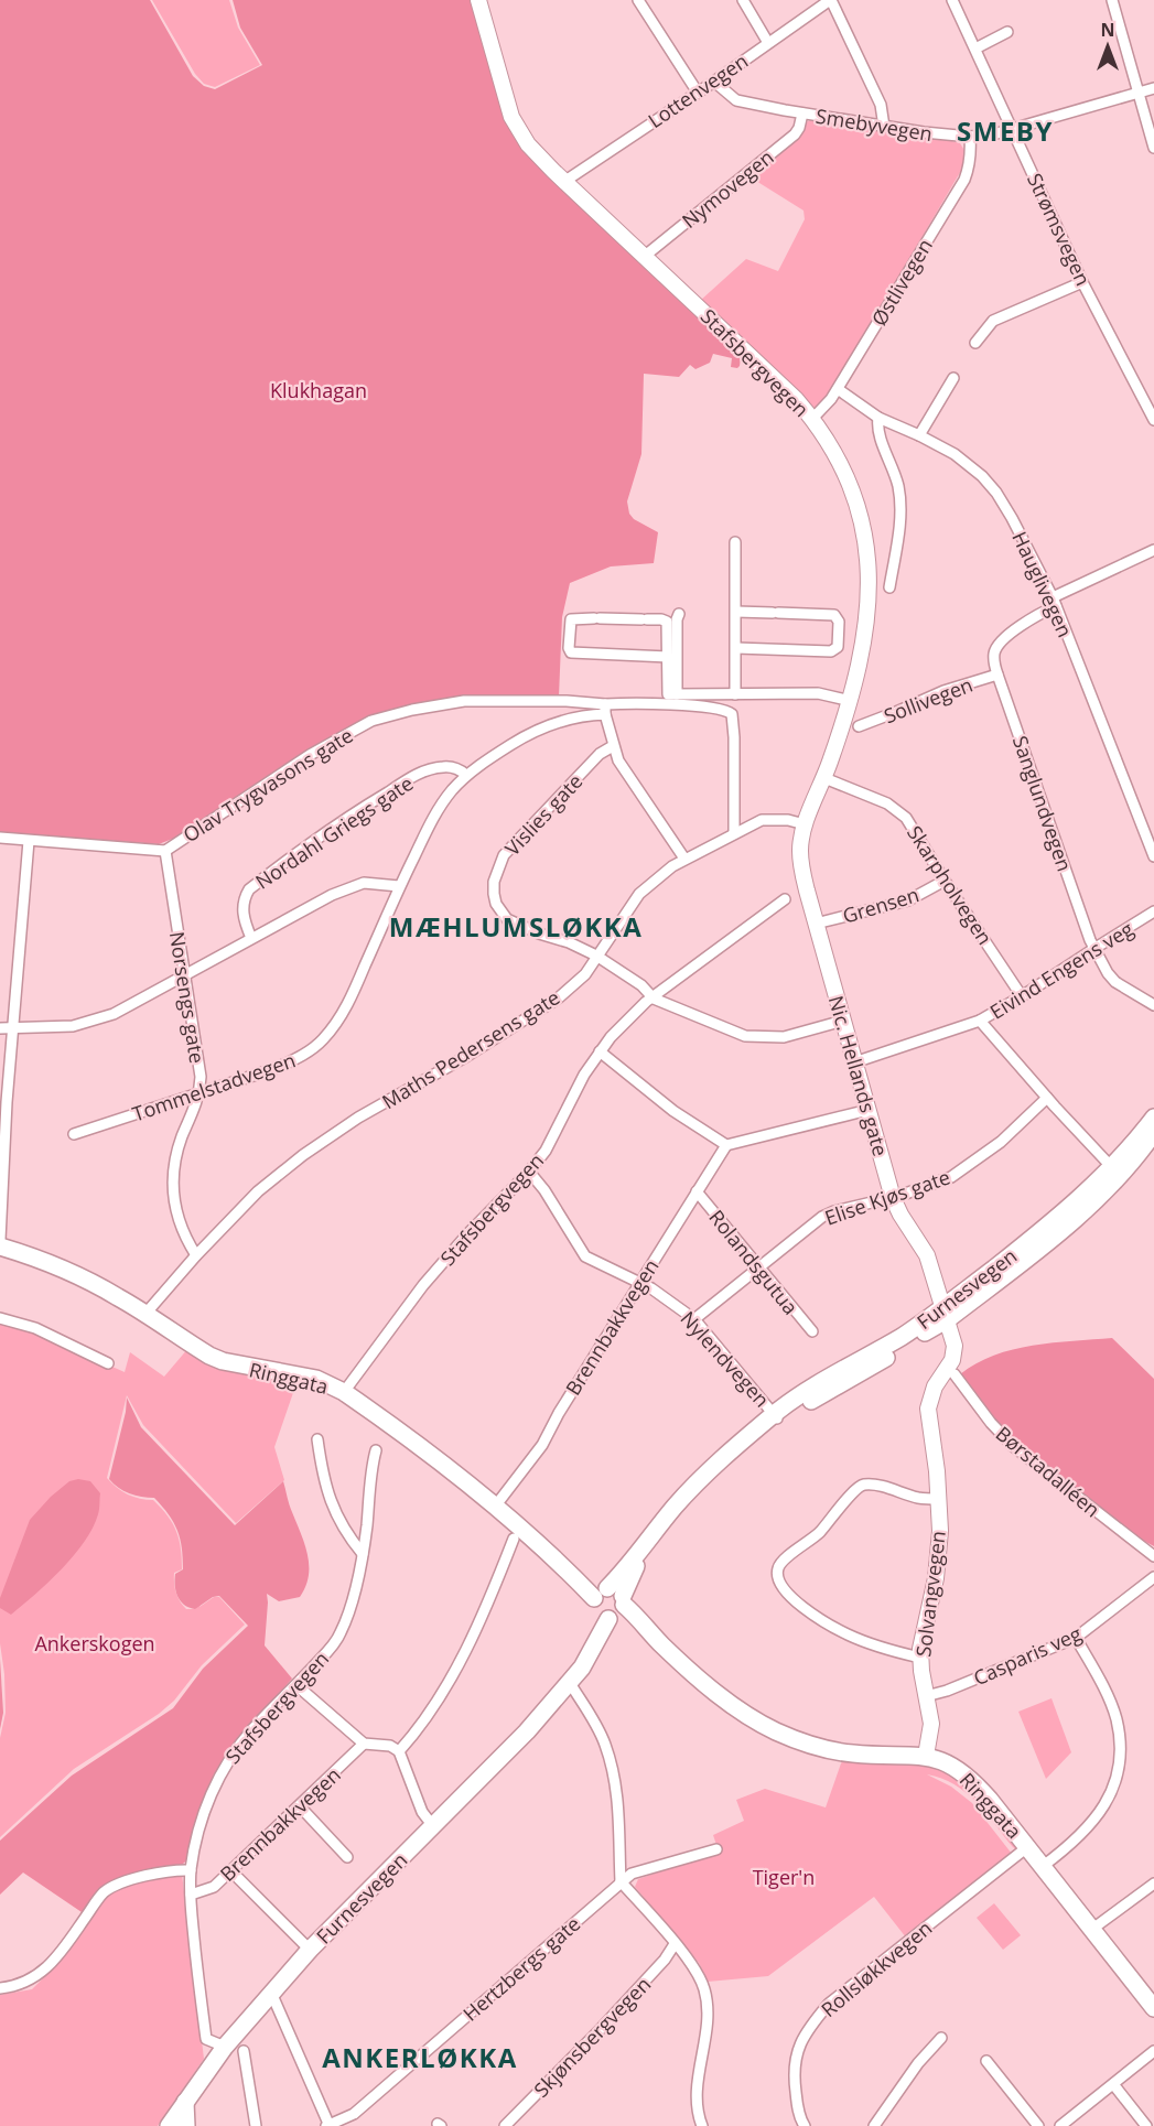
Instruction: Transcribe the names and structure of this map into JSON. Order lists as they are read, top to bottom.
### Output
{
  "streets": {
    "main road": [
      "Stafsbergvegen",
      "Nic. Hellands gate",
      "Furnesvegen",
      "Ringgata",
      "Solvangvegen"
    ],
    "street": [
      "Lottenvegen",
      "Smebyvegen",
      "Nymovegen",
      "Strømsvegen",
      "Østlivegen",
      "Hauglivegen",
      "Sollivegen",
      "Olav Trygvasons gate",
      "Sanglundvegen",
      "Vislies gate",
      "Nordahl Griegs gate",
      "Skarpholvegen",
      "Grensen",
      "Eivind Engens veg",
      "Norsengs gate",
      "Maths Pedersens gate",
      "Tommelstadvegen",
      "Elise Kjøs gate",
      "Rolandsgutua",
      "Brennbakkvegen",
      "Nylendvegen",
      "Børstadalléen",
      "Casparis veg",
      "Hertzbergs gate",
      "Rollsløkkvegen",
      "Skjønsbergvegen"
    ]
  },
  "crossings": [
    ["Lottenvegen", "Smebyvegen"],
    ["Lottenvegen", "Stafsbergvegen"],
    ["Smebyvegen", "Nymovegen"],
    ["Smebyvegen", "Strømsvegen"],
    ["Smebyvegen", "Østlivegen"],
    ["Nymovegen", "Stafsbergvegen"],
    ["Østlivegen", "Stafsbergvegen"],
    ["Østlivegen", "Hauglivegen"],
    ["Stafsbergvegen", "Vislies gate"],
    ["Stafsbergvegen", "Skarpholvegen"],
    ["Stafsbergvegen", "Maths Pedersens gate"],
    ["Stafsbergvegen", "Nic. Hellands gate"],
    ["Stafsbergvegen", "Furnesvegen"],
    ["Stafsbergvegen", "Brennbakkvegen"],
    ["Stafsbergvegen", "Nylendvegen"],
    ["Stafsbergvegen", "Ringgata"],
    ["Hauglivegen", "Sanglundvegen"],
    ["Sollivegen", "Sanglundvegen"],
    ["Olav Trygvasons gate", "Norsengs gate"],
    ["Olav Trygvasons gate", "Tommelstadvegen"],
    ["Sanglundvegen", "Eivind Engens veg"],
    ["Vislies gate", "Maths Pedersens gate"],
    ["Vislies gate", "Nic. Hellands gate"],
    ["Nordahl Griegs gate", "Tommelstadvegen"],
    ["Skarpholvegen", "Grensen"],
    ["Skarpholvegen", "Eivind Engens veg"],
    ["Grensen", "Nic. Hellands gate"],
    ["Eivind Engens veg", "Nic. Hellands gate"],
    ["Norsengs gate", "Maths Pedersens gate"],
    ["Norsengs gate", "Tommelstadvegen"],
    ["Maths Pedersens gate", "Nic. Hellands gate"],
    ["Maths Pedersens gate", "Ringgata"],
    ["Nic. Hellands gate", "Elise Kjøs gate"],
    ["Nic. Hellands gate", "Furnesvegen"],
    ["Nic. Hellands gate", "Solvangvegen"],
    ["Elise Kjøs gate", "Rolandsgutua"],
    ["Elise Kjøs gate", "Nylendvegen"],
    ["Rolandsgutua", "Brennbakkvegen"],
    ["Furnesvegen", "Nylendvegen"],
    ["Furnesvegen", "Ringgata"],
    ["Furnesvegen", "Solvangvegen"],
    ["Brennbakkvegen", "Nylendvegen"],
    ["Brennbakkvegen", "Ringgata"],
    ["Ringgata", "Solvangvegen"],
    ["Ringgata", "Rollsløkkvegen"],
    ["Solvangvegen", "Casparis veg"]
  ],
  "districts": ["SMEBY", "MÆHLUMSLØKKA", "ANKERLØKKA"],
  "parks": ["Klukhagan", "Ankerskogen", "Tiger'n"],
  "north": "top"
}
